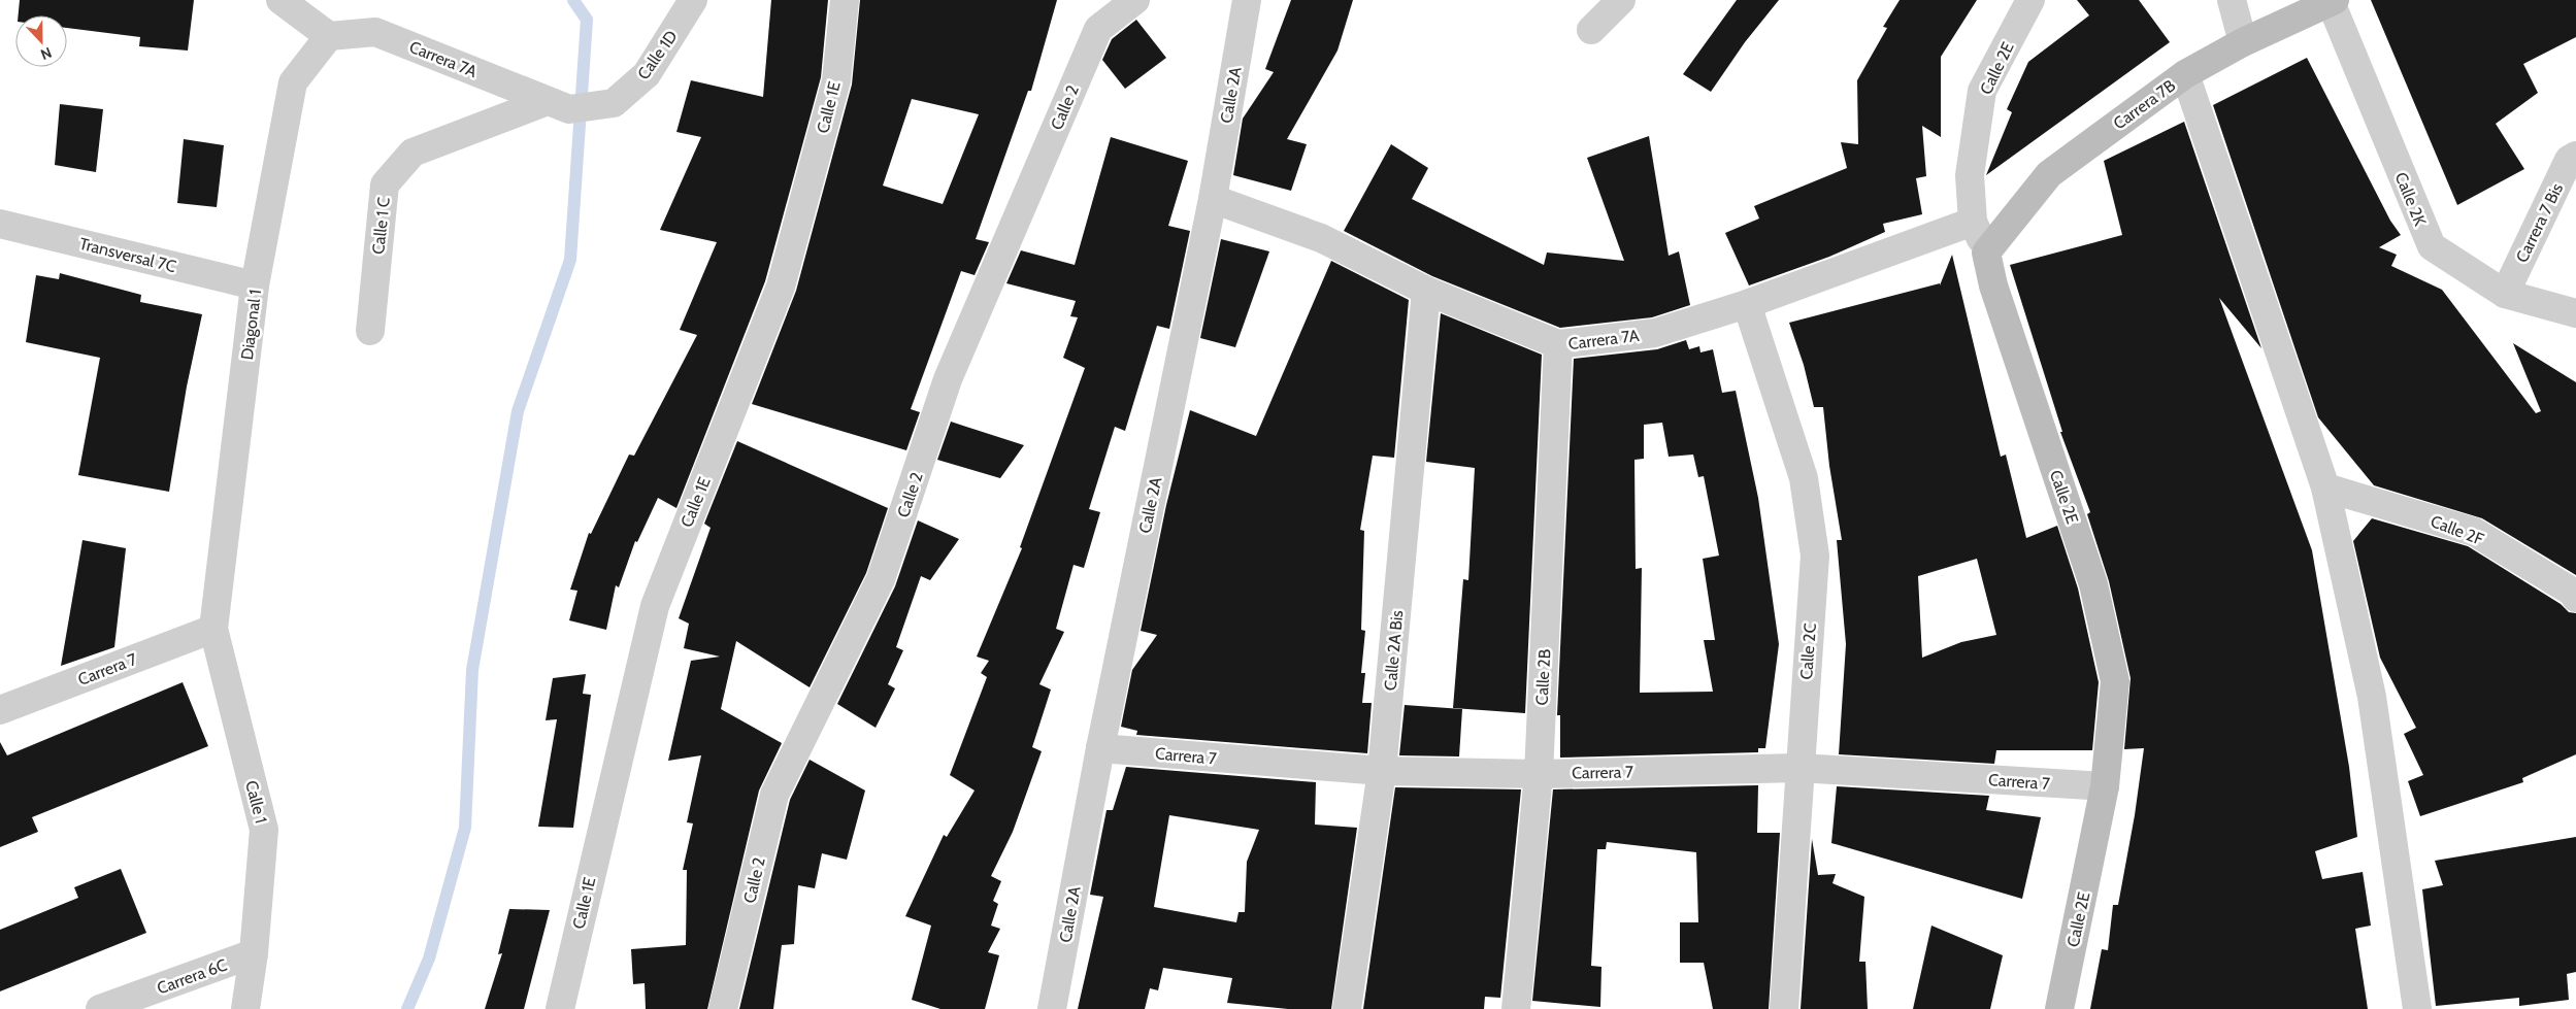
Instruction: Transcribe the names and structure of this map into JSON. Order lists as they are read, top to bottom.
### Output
{
  "streets": {
    "street": [
      "Calle 1D",
      "Carrera 7A",
      "Calle 2E",
      "Calle 2A",
      "Carrera 7B",
      "Calle 1E",
      "Calle 2",
      "Calle 2K",
      "Carrera 7 Bis",
      "Calle 1 C",
      "Transversal 7C",
      "Diagonal 1",
      "Calle 2F",
      "Calle 2A Bis",
      "Calle 2C",
      "Carrera 7",
      "Calle 2B",
      "Calle 1",
      "Carrera 6C"
    ]
  },
  "crossings": [
    ["Calle 1D", "Carrera 7A"],
    ["Carrera 7A", "Calle 2E"],
    ["Carrera 7A", "Calle 2A"],
    ["Carrera 7A", "Calle 1 C"],
    ["Carrera 7A", "Diagonal 1"],
    ["Carrera 7A", "Calle 2A Bis"],
    ["Carrera 7A", "Calle 2C"],
    ["Carrera 7A", "Calle 2B"],
    ["Calle 2E", "Carrera 7B"],
    ["Calle 2E", "Carrera 7"],
    ["Calle 2A", "Carrera 7"],
    ["Carrera 7B", "Calle 2K"],
    ["Calle 2K", "Carrera 7 Bis"],
    ["Transversal 7C", "Diagonal 1"],
    ["Diagonal 1", "Carrera 7"],
    ["Diagonal 1", "Calle 1"],
    ["Calle 2A Bis", "Carrera 7"],
    ["Calle 2C", "Carrera 7"],
    ["Carrera 7", "Calle 2B"],
    ["Carrera 7", "Calle 1"],
    ["Calle 1", "Carrera 6C"]
  ],
  "north": "bottom"
}
